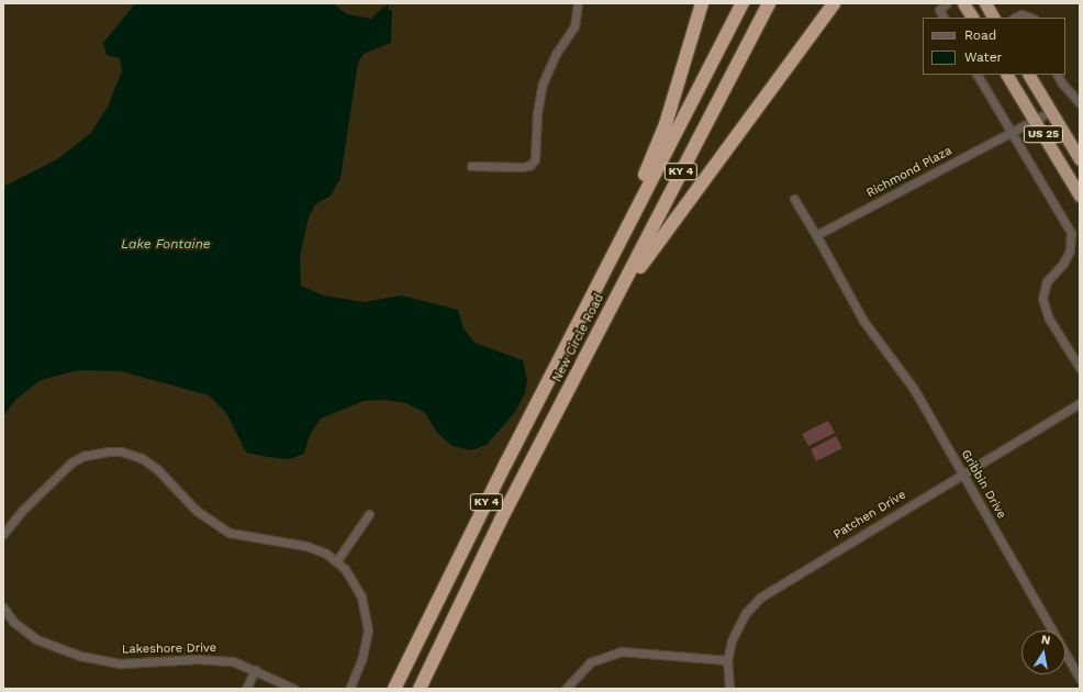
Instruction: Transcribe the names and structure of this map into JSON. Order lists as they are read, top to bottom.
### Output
{
  "streets": {
    "highway": ["US 25", "KY 4", "New Circle Road"],
    "street": [
      "Richmond Plaza",
      "Gribbin Drive",
      "Patchen Drive",
      "Lakeshore Drive"
    ]
  },
  "crossings": [
    ["US 25", "Richmond Plaza"],
    ["Richmond Plaza", "Gribbin Drive"],
    ["Gribbin Drive", "Patchen Drive"]
  ],
  "water": ["Lake Fontaine"],
  "legend": ["Road", "Water"],
  "north": "top"
}
